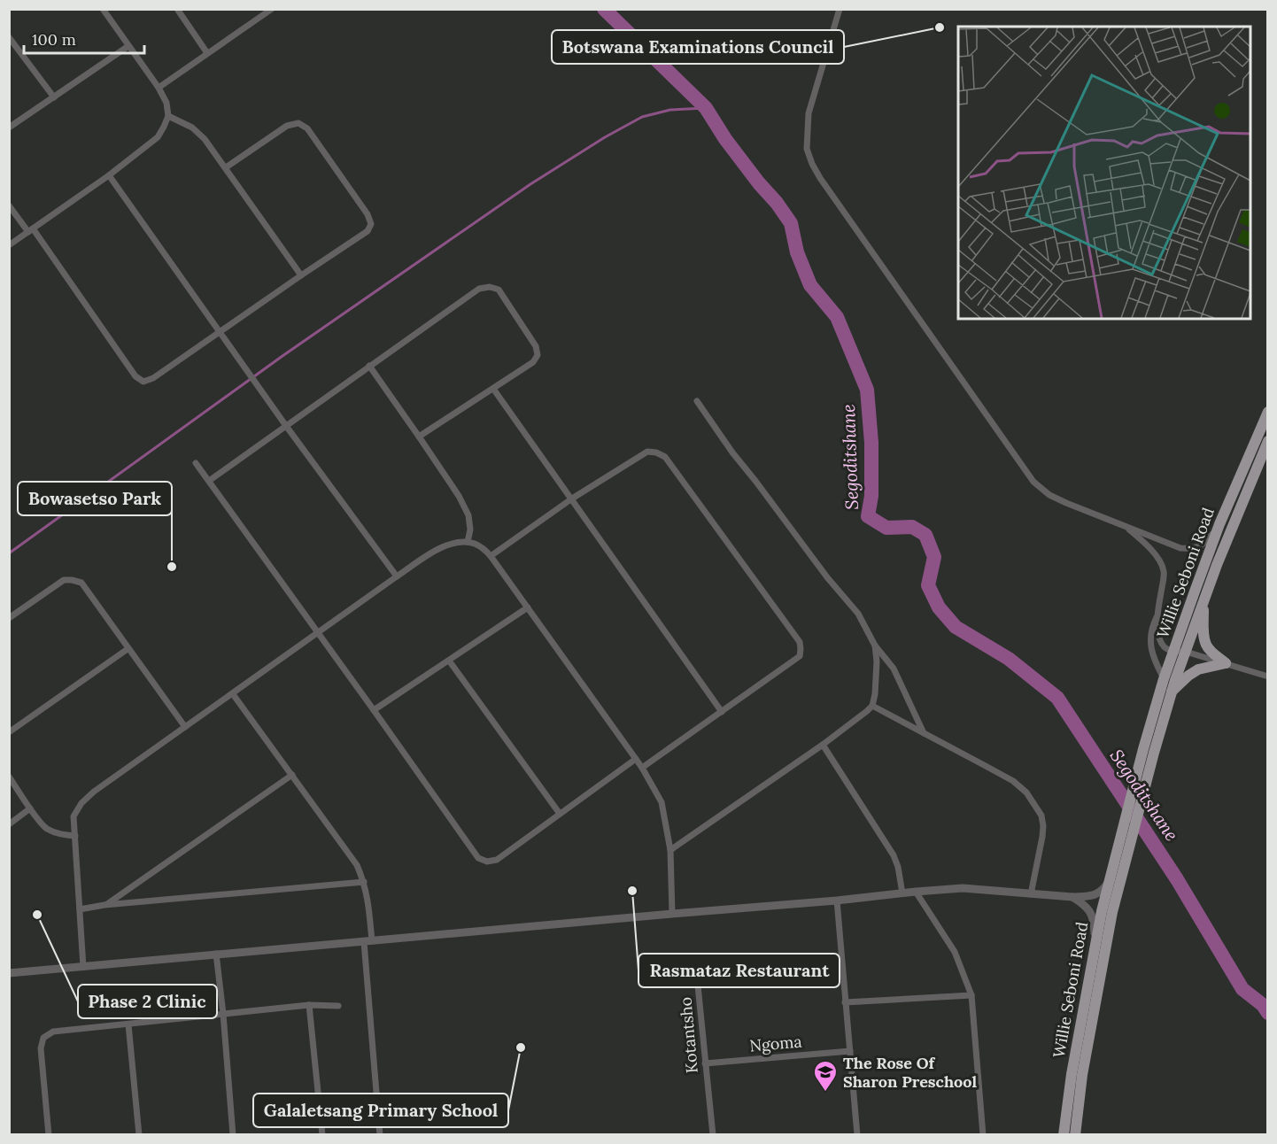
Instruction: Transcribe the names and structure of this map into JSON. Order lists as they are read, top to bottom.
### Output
{
  "streets": {
    "main road": ["Willie Seboni Road"],
    "street": ["Kotantsho", "Ngoma"]
  },
  "crossings": [
    ["Kotantsho", "Ngoma"]
  ],
  "water": ["Segoditshane"],
  "places": {
    "other": [
      "Botswana Examinations Council",
      "Bowasetso Park",
      "Rasmataz Restaurant",
      "Phase 2 Clinic",
      "Galaletsang Primary School"
    ],
    "school or university": ["The Rose Of Sharon Preschool"]
  },
  "scale_bar": "100 m"
}
